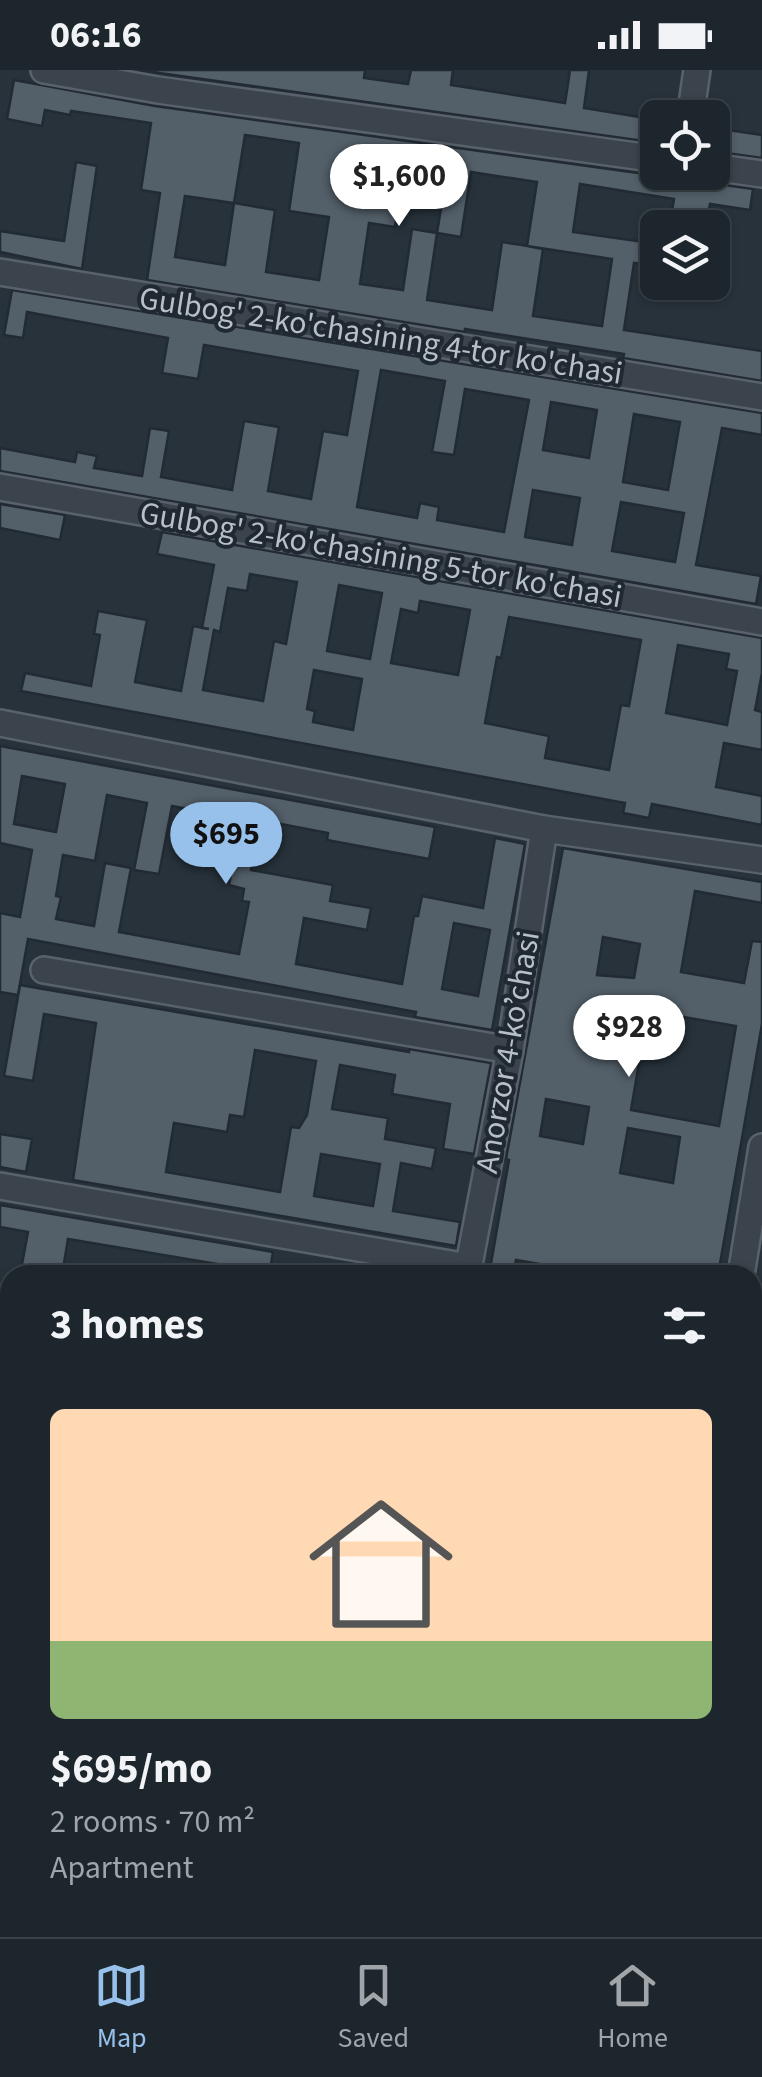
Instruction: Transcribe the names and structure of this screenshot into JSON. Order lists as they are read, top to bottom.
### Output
{
  "streets": {
    "street": ["Gulbog' 2-ko'chasining 4-tor ko'chasi", "Gulbog' 2-ko'chasining 5-tor ko'chasi", "Аnorzor 4-koʼchasi"]
  },
  "page": {
    "status": "06:16",
    "price": ["$1,600", "$695", "$928"],
    "heading": "3 homes",
    "list": [
      {
        "name": "$695/mo",
        "note": "2 rooms · 70 m² · Apartment"
      }
    ],
    "tabs": ["Map", "Saved", "Home"]
  }
}
